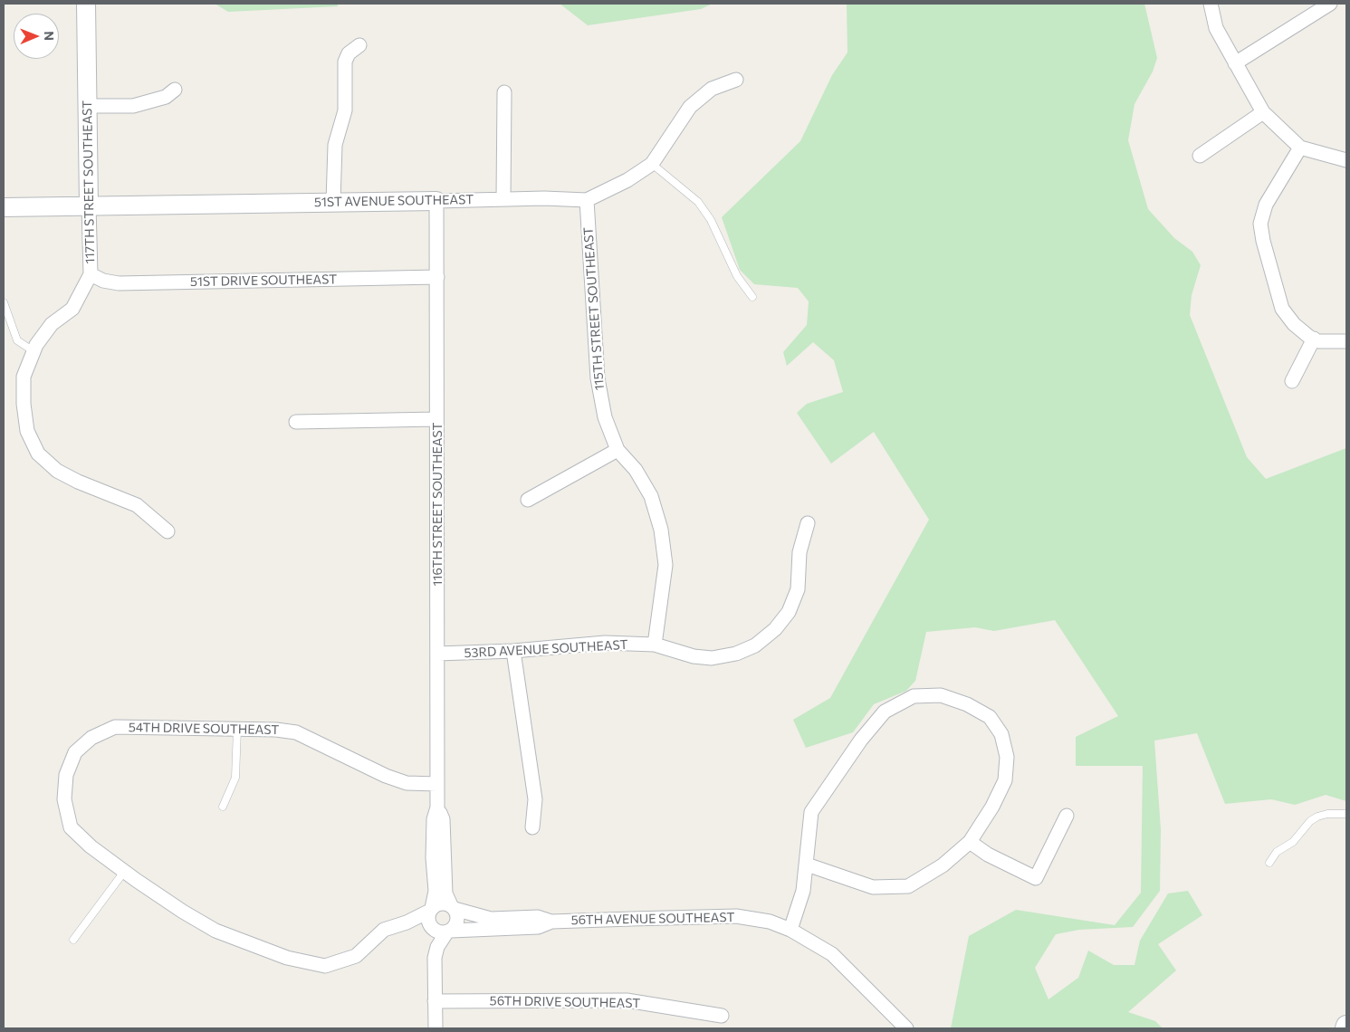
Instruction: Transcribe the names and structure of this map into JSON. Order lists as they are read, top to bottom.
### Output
{
  "streets": {
    "street": [
      "117TH STREET SOUTHEAST",
      "51ST AVENUE SOUTHEAST",
      "51ST DRIVE SOUTHEAST",
      "115TH STREET SOUTHEAST",
      "116TH STREET SOUTHEAST",
      "53RD AVENUE SOUTHEAST",
      "54TH DRIVE SOUTHEAST",
      "56TH AVENUE SOUTHEAST",
      "56TH DRIVE SOUTHEAST"
    ]
  },
  "crossings": [
    ["117TH STREET SOUTHEAST", "51ST AVENUE SOUTHEAST"],
    ["117TH STREET SOUTHEAST", "51ST DRIVE SOUTHEAST"],
    ["51ST AVENUE SOUTHEAST", "115TH STREET SOUTHEAST"],
    ["51ST AVENUE SOUTHEAST", "116TH STREET SOUTHEAST"],
    ["51ST DRIVE SOUTHEAST", "116TH STREET SOUTHEAST"],
    ["115TH STREET SOUTHEAST", "53RD AVENUE SOUTHEAST"],
    ["116TH STREET SOUTHEAST", "53RD AVENUE SOUTHEAST"],
    ["116TH STREET SOUTHEAST", "54TH DRIVE SOUTHEAST"],
    ["116TH STREET SOUTHEAST", "56TH AVENUE SOUTHEAST"]
  ],
  "north": "right"
}
